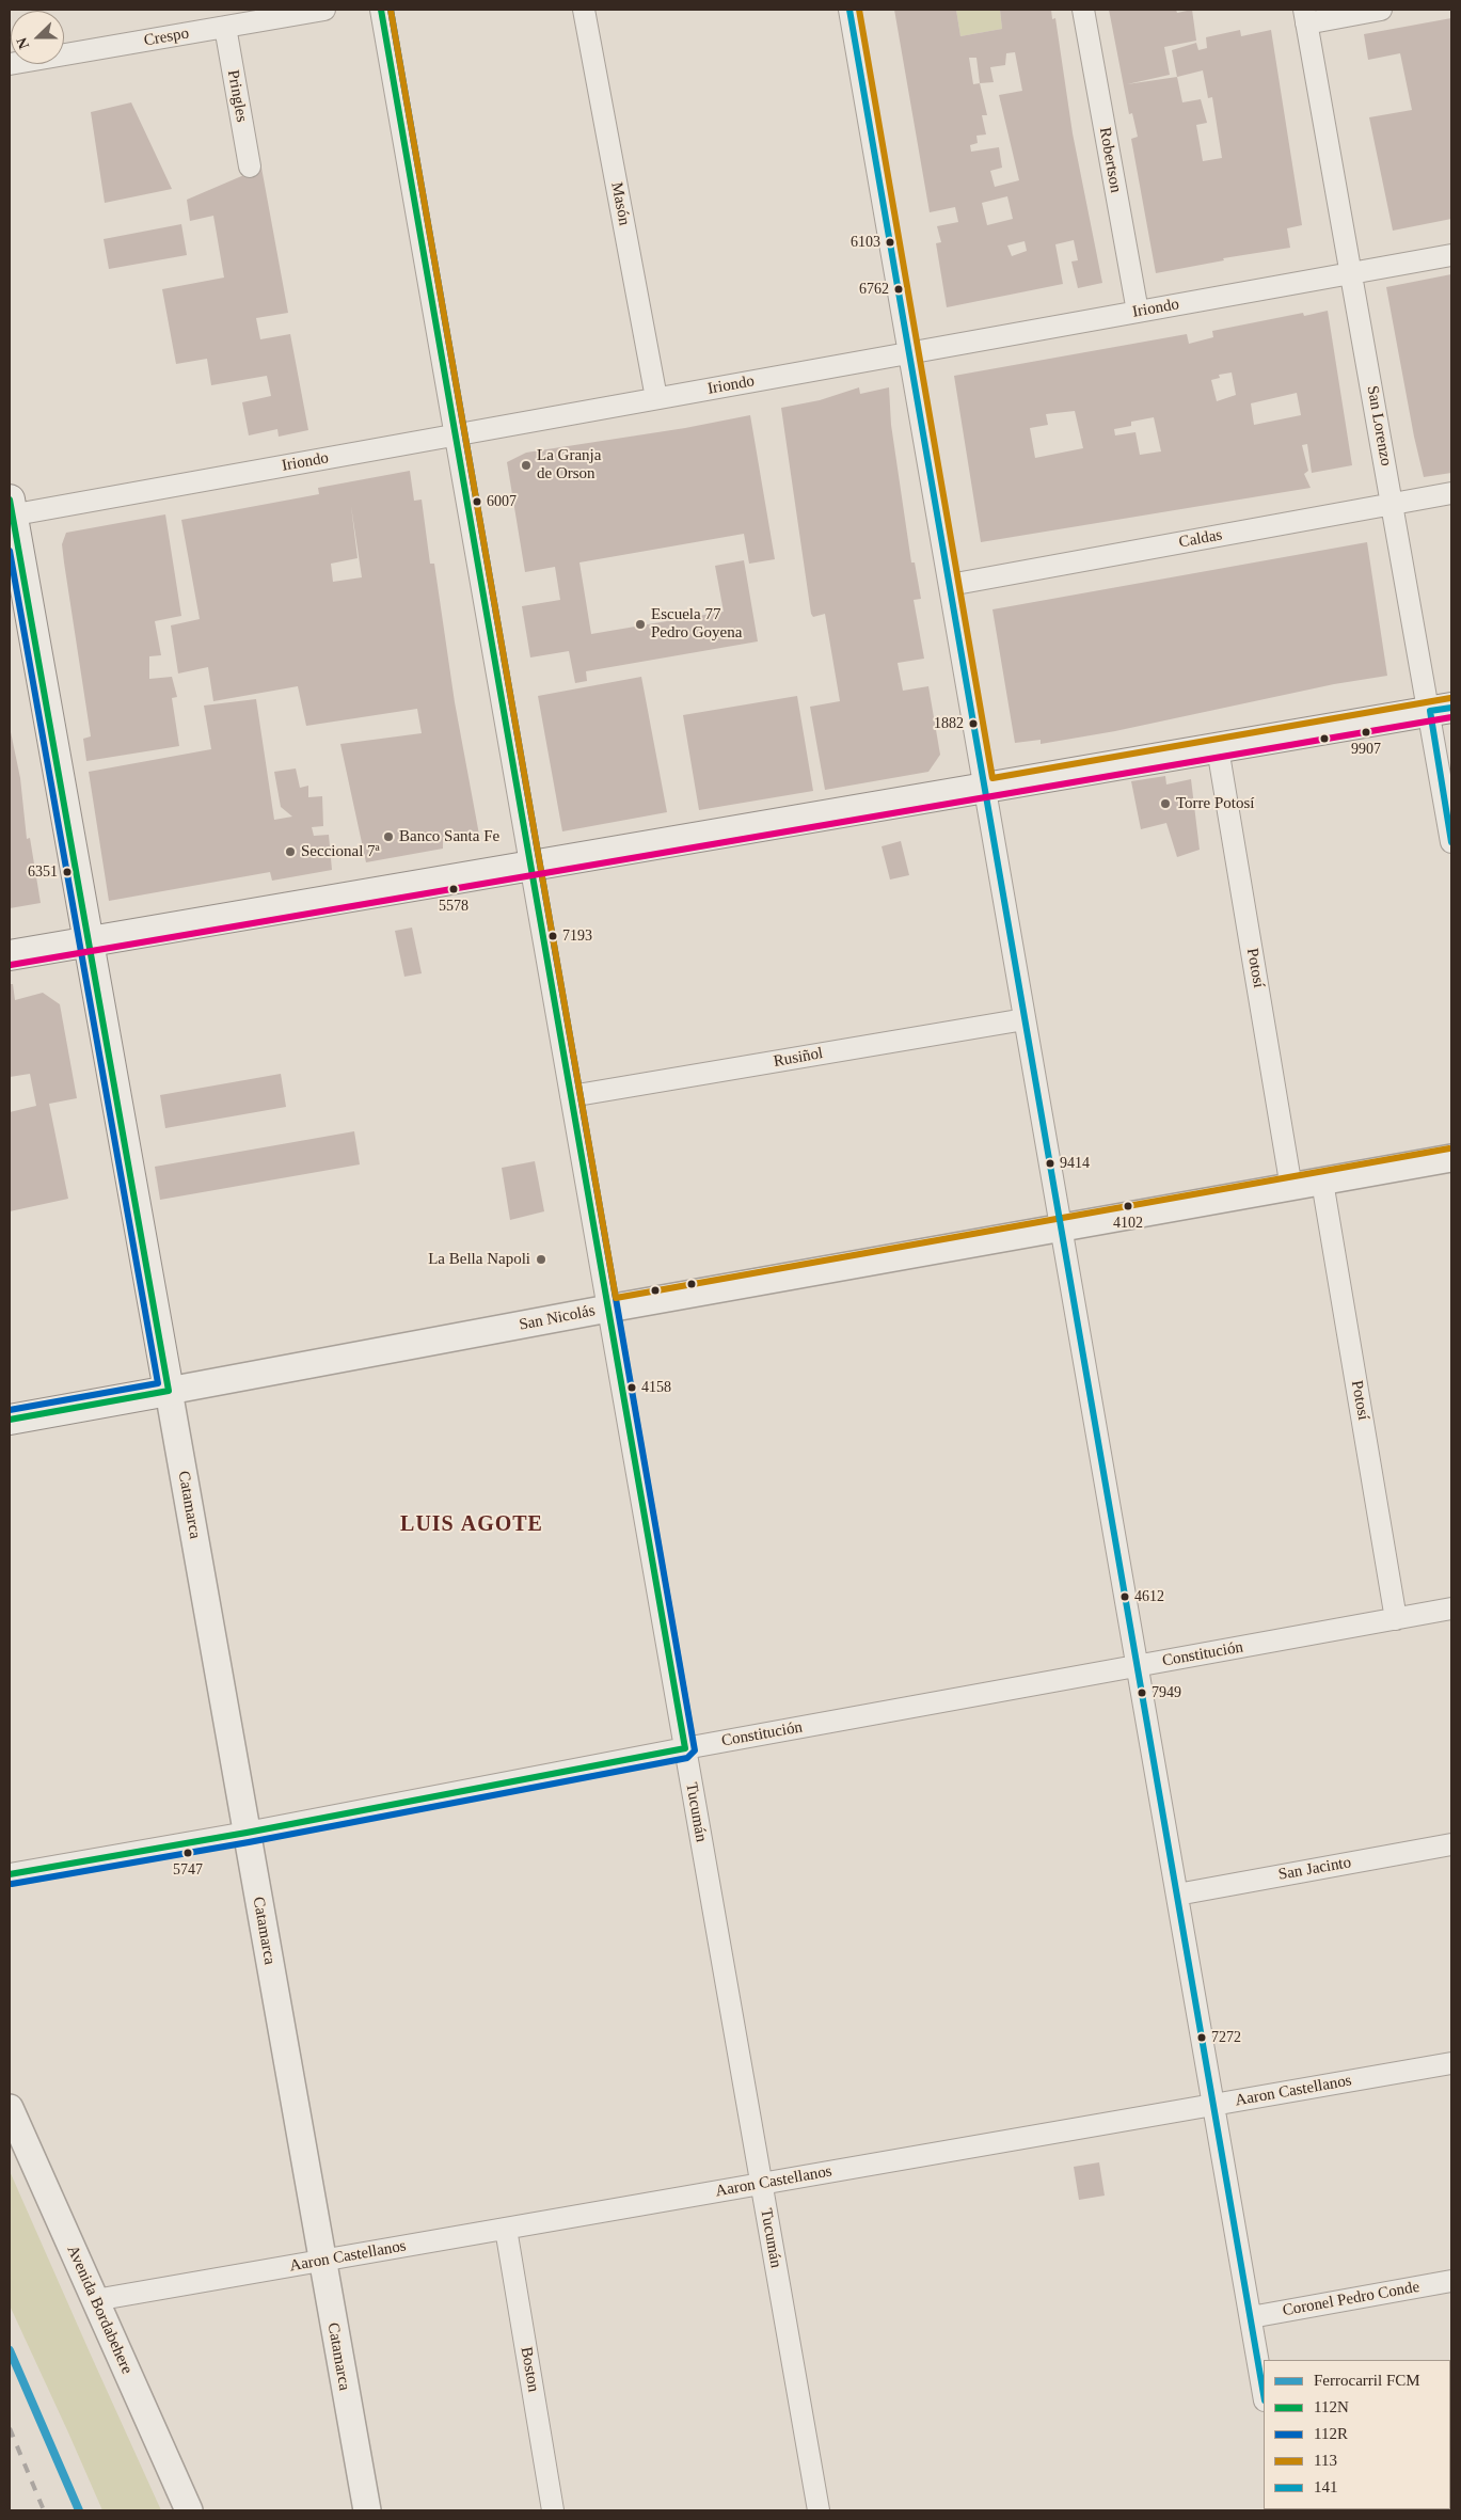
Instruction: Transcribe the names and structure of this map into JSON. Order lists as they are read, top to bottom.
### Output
{
  "streets": {
    "main road": ["San Nicolás", "Catamarca"],
    "street": [
      "Crespo",
      "Pringles",
      "Robertson",
      "Masón",
      "Iriondo",
      "San Lorenzo",
      "Caldas",
      "Potosí",
      "Rusiñol",
      "Constitución",
      "Tucumán",
      "San Jacinto",
      "Aaron Castellanos",
      "Coronel Pedro Conde",
      "Avenida Bordabehere",
      "Boston"
    ]
  },
  "crossings": [
    ["Crespo", "Pringles"],
    ["Robertson", "Iriondo"],
    ["Masón", "Iriondo"],
    ["Iriondo", "San Lorenzo"],
    ["Iriondo", "Catamarca"],
    ["Iriondo", "Tucumán"],
    ["San Lorenzo", "Caldas"],
    ["Potosí", "San Nicolás"],
    ["Potosí", "Constitución"],
    ["Rusiñol", "Tucumán"],
    ["San Nicolás", "Catamarca"],
    ["San Nicolás", "Tucumán"],
    ["Catamarca", "Constitución"],
    ["Catamarca", "Aaron Castellanos"],
    ["Constitución", "Tucumán"],
    ["Tucumán", "Aaron Castellanos"],
    ["Aaron Castellanos", "Avenida Bordabehere"],
    ["Aaron Castellanos", "Boston"]
  ],
  "districts": ["LUIS AGOTE"],
  "places": [
    "6103",
    "6762",
    "La Granja de Orson",
    "6007",
    "Escuela 77 Pedro Goyena",
    "1882",
    "9907",
    "Torre Potosí",
    "Banco Santa Fe",
    "Seccional 7ª",
    "6351",
    "5578",
    "7193",
    "9414",
    "4102",
    "La Bella Napoli",
    "4158",
    "4612",
    "7949",
    "5747",
    "7272"
  ],
  "lines": [
    "transit line 112N",
    "transit line 112R",
    "transit line 113",
    "transit line 141",
    "rail line FCM"
  ],
  "legend": [
    "Ferrocarril FCM",
    "112N",
    "112R",
    "113",
    "141"
  ],
  "north": "left"
}
